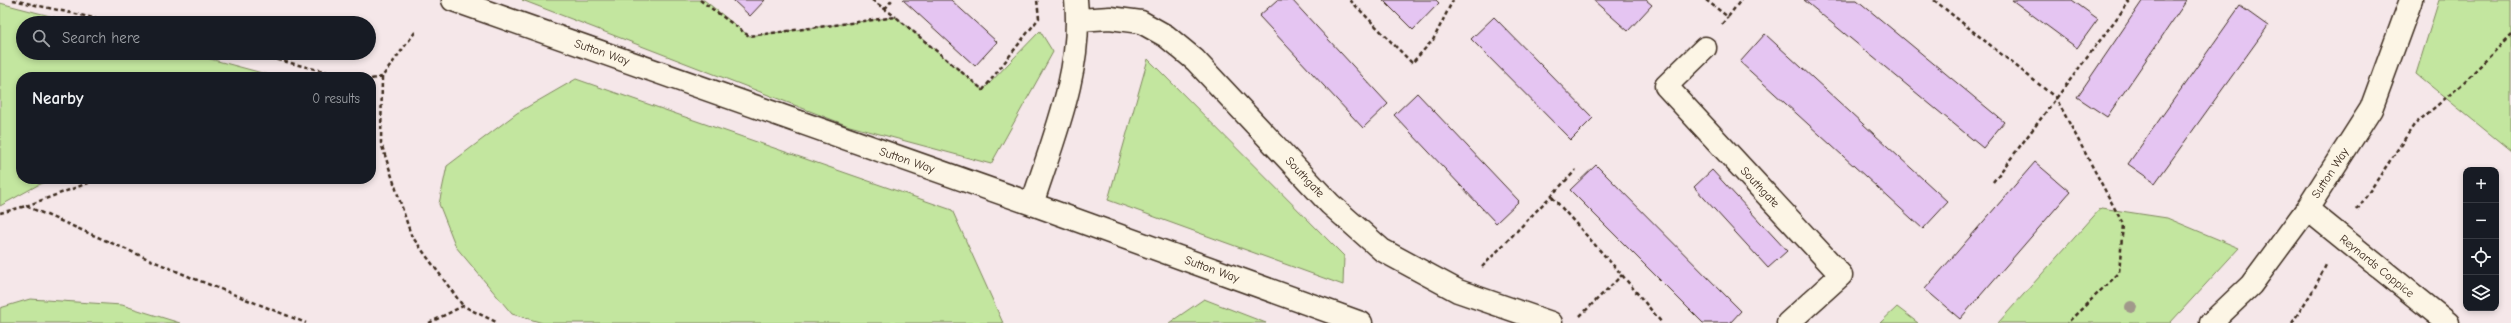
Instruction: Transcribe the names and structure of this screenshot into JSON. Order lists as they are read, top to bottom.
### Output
{
  "streets": {
    "street": ["Sutton Way", "Southgate", "Reynards Coppice"]
  },
  "crossings": [
    ["Sutton Way", "Southgate"],
    ["Sutton Way", "Reynards Coppice"]
  ],
  "page": {
    "search": "Search here",
    "heading": ["Nearby", "0 results"],
    "map_buttons": ["+", "−"]
  }
}
